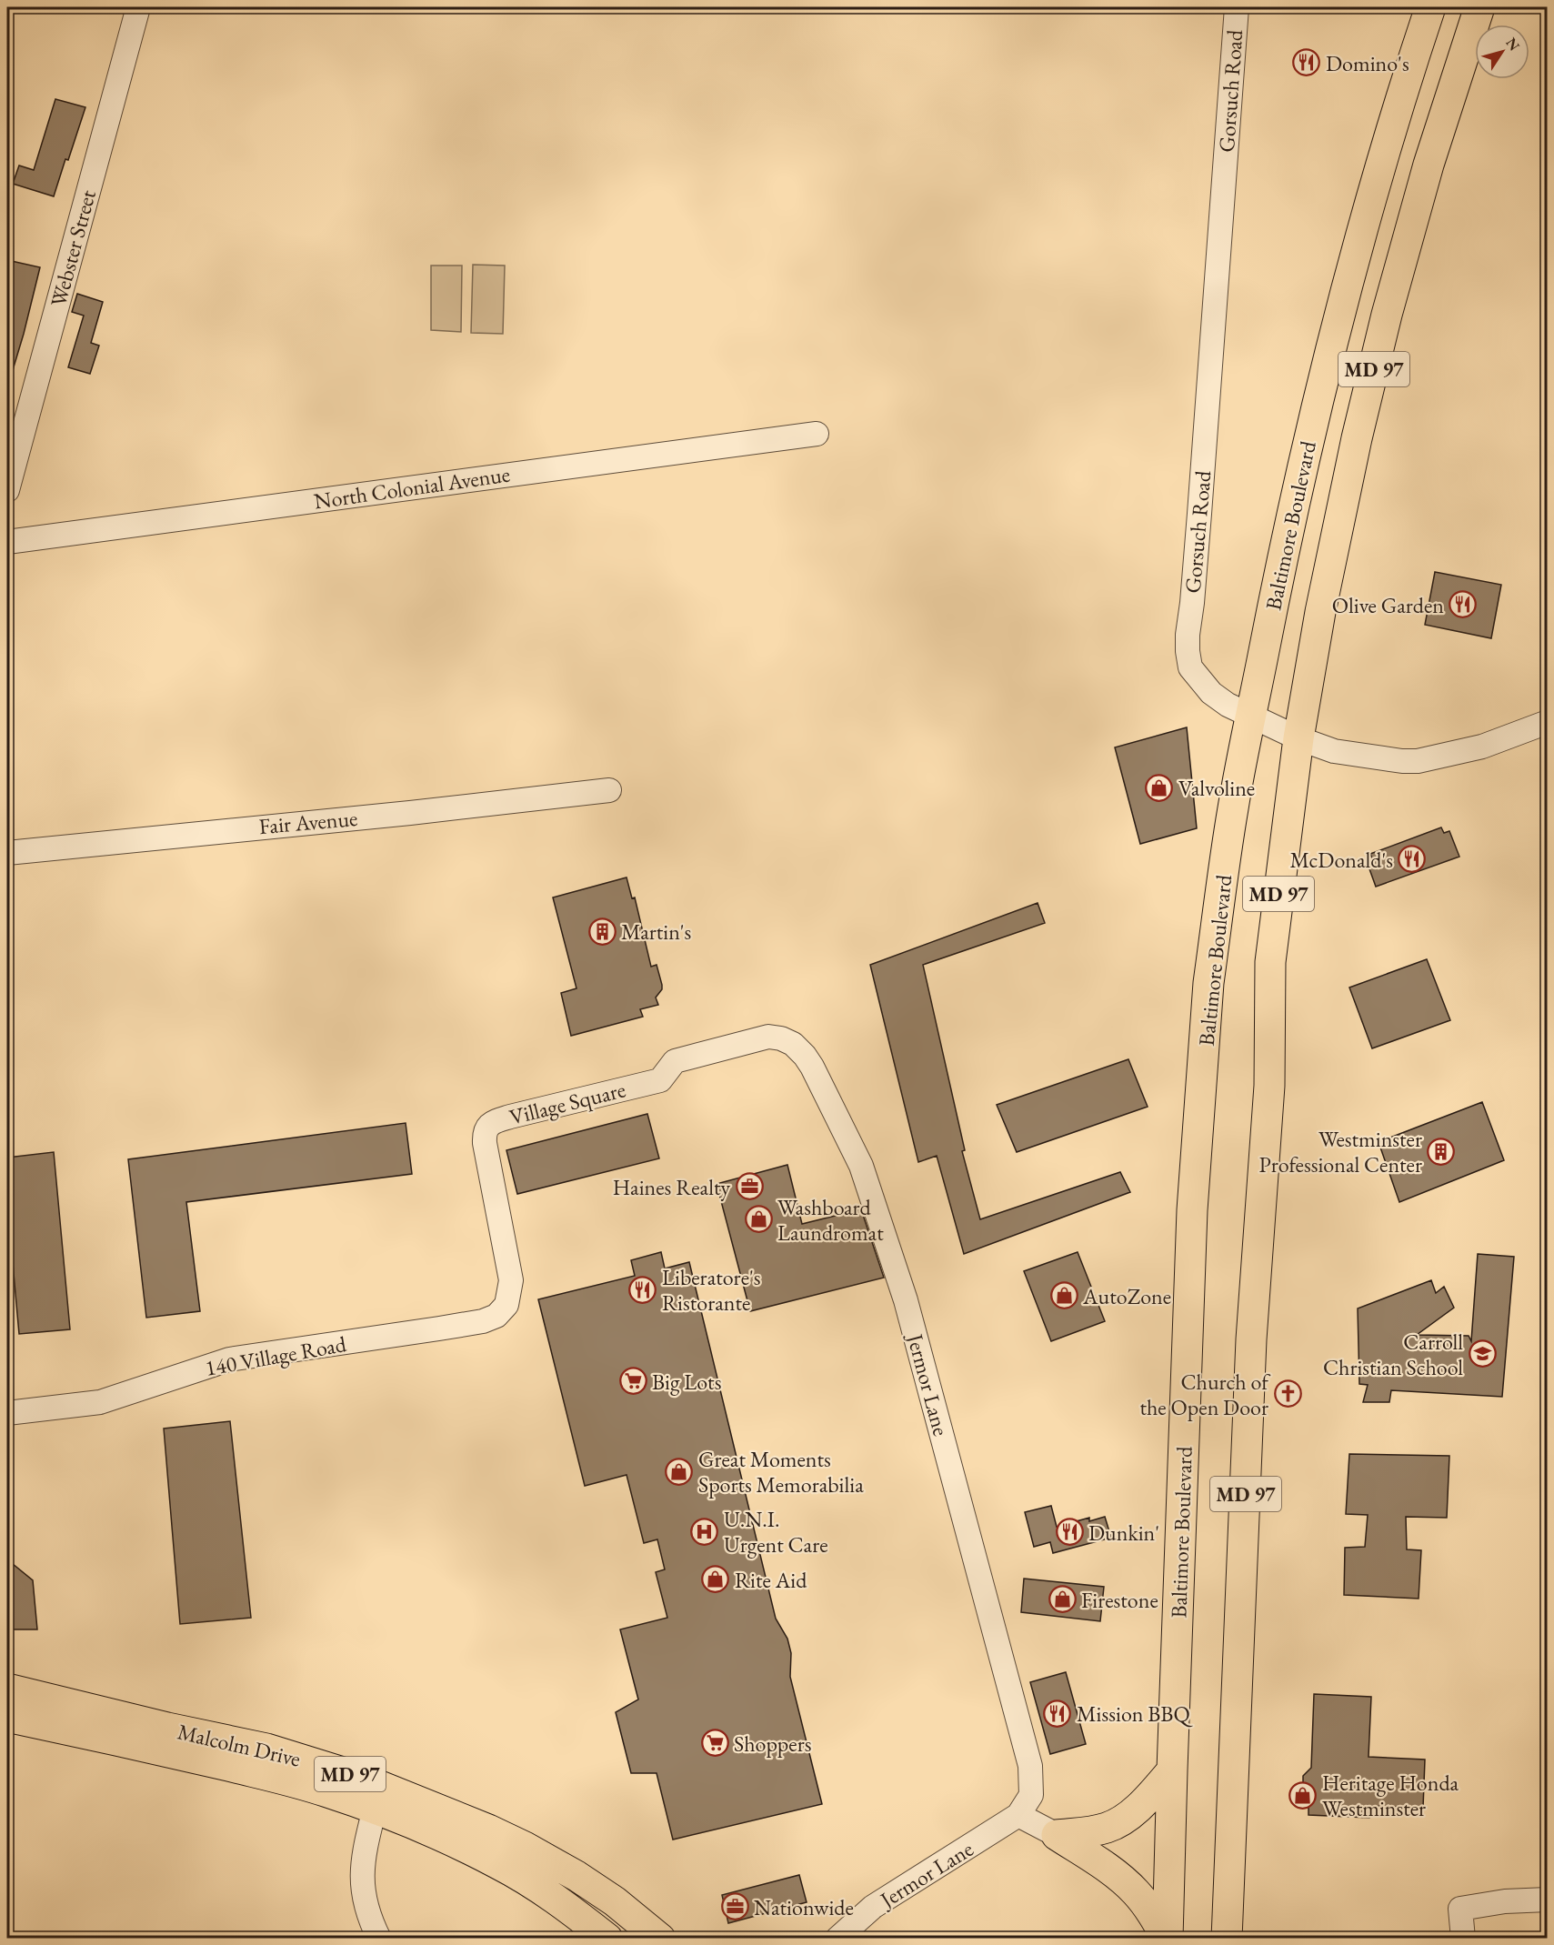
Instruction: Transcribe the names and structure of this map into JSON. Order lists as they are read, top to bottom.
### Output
{
  "streets": {
    "main road": ["MD 97", "Baltimore Boulevard", "Malcolm Drive"],
    "street": [
      "Gorsuch Road",
      "Webster Street",
      "North Colonial Avenue",
      "Fair Avenue",
      "Village Square",
      "140 Village Road",
      "Jermor Lane"
    ]
  },
  "crossings": [
    ["Gorsuch Road", "MD 97"],
    ["Gorsuch Road", "Baltimore Boulevard"],
    ["Village Square", "140 Village Road"],
    ["Village Square", "Jermor Lane"]
  ],
  "places": {
    "restaurant": [
      "Domino's",
      "Olive Garden",
      "McDonald's",
      "Liberatore's Ristorante",
      "Dunkin'",
      "Mission BBQ"
    ],
    "shop": [
      "Valvoline",
      "Washboard Laundromat",
      "AutoZone",
      "Great Moments Sports Memorabilia",
      "Rite Aid",
      "Firestone",
      "Heritage Honda Westminster"
    ],
    "building": ["Martin's", "Westminster Professional Center"],
    "office": ["Haines Realty", "Nationwide"],
    "school or university": ["Carroll Christian School"],
    "supermarket": ["Big Lots", "Shoppers"],
    "church": ["Church of the Open Door"],
    "hospital": ["U.N.I. Urgent Care"]
  },
  "north": "top right"
}
